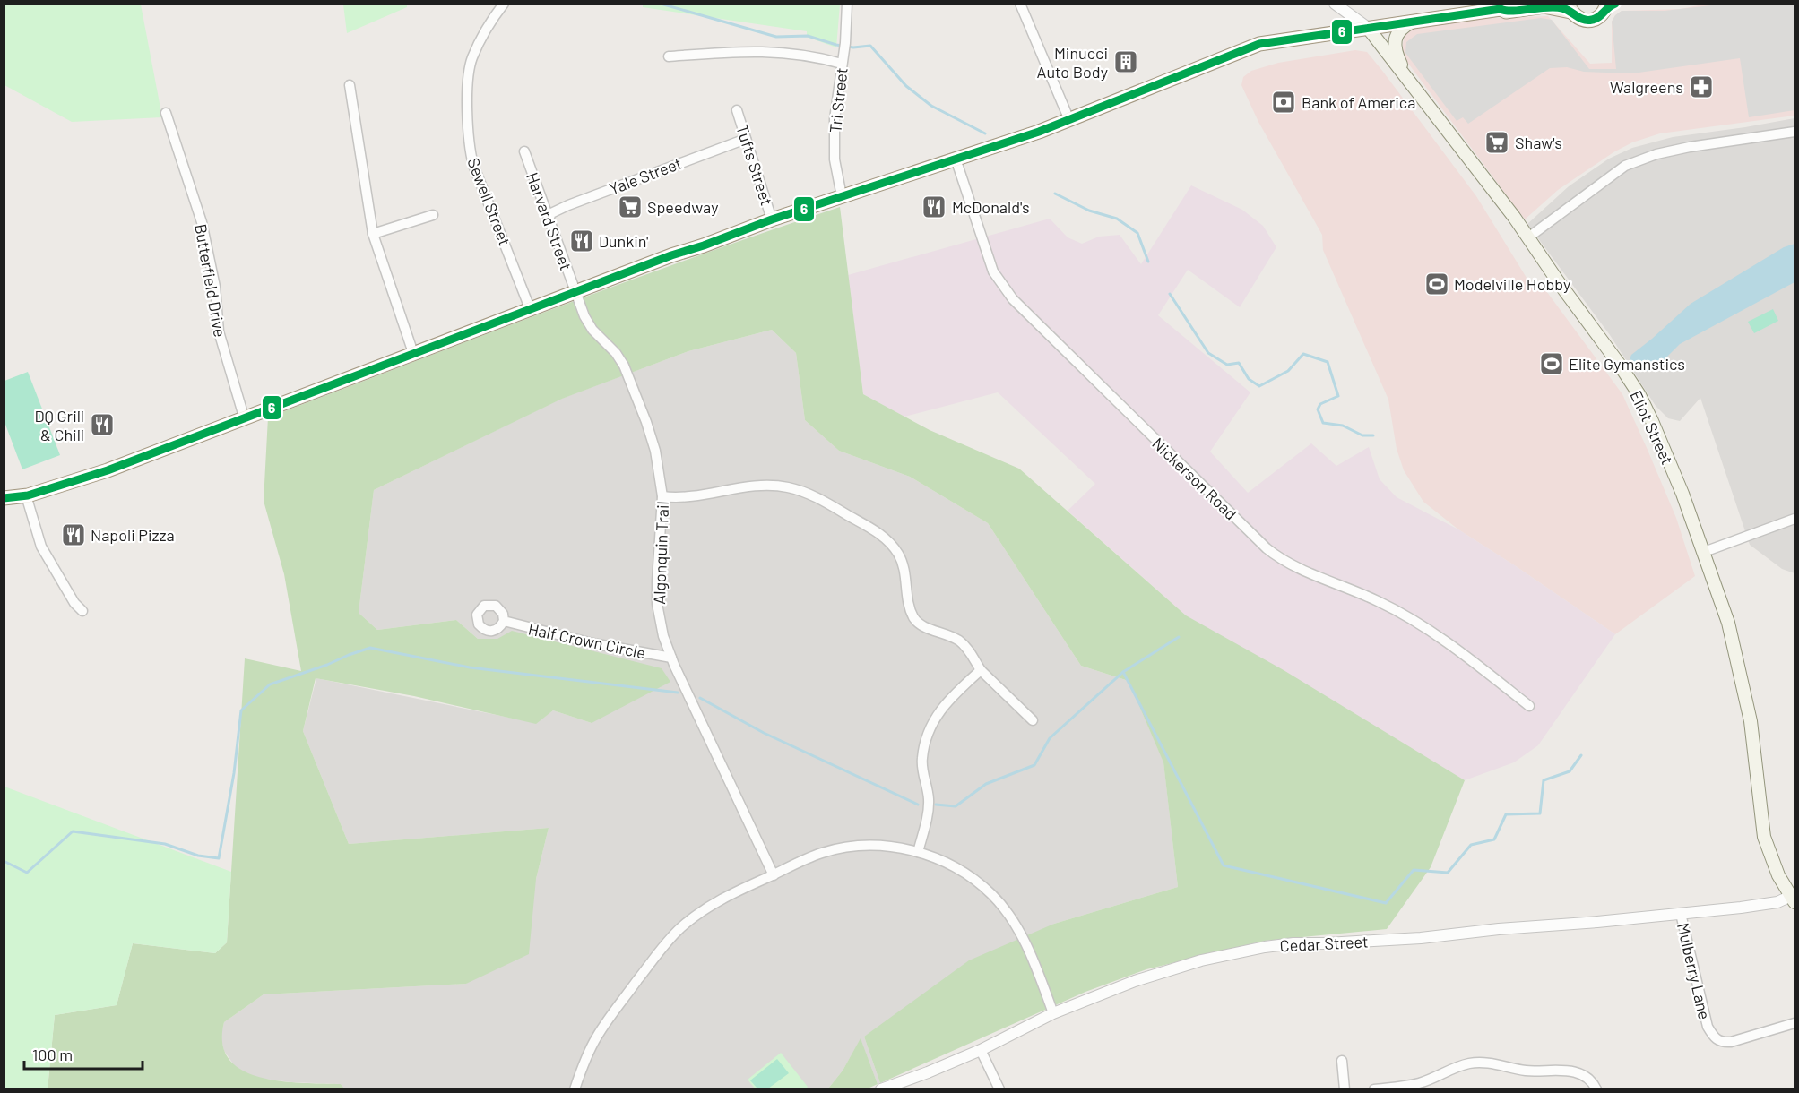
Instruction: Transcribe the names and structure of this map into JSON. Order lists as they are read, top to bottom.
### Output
{
  "streets": {
    "main road": ["Eliot Street"],
    "street": [
      "Tri Street",
      "Tufts Street",
      "Yale Street",
      "Sewell Street",
      "Harvard Street",
      "Butterfield Drive",
      "Nickerson Road",
      "Algonquin Trail",
      "Half Crown Circle",
      "Cedar Street",
      "Mulberry Lane"
    ]
  },
  "crossings": [
    ["Tufts Street", "Yale Street"],
    ["Yale Street", "Harvard Street"],
    ["Harvard Street", "Algonquin Trail"],
    ["Eliot Street", "Cedar Street"],
    ["Algonquin Trail", "Half Crown Circle"],
    ["Cedar Street", "Mulberry Lane"]
  ],
  "places": {
    "building": ["Minucci Auto Body"],
    "pharmacy": ["Walgreens"],
    "bank": ["Bank of America"],
    "supermarket": ["Shaw's", "Speedway"],
    "restaurant": [
      "McDonald's",
      "Dunkin'",
      "DQ Grill & Chill",
      "Napoli Pizza"
    ],
    "sports": ["Modelville Hobby", "Elite Gymanstics"]
  },
  "lines": ["transit line 6"],
  "scale_bar": "100 m"
}
